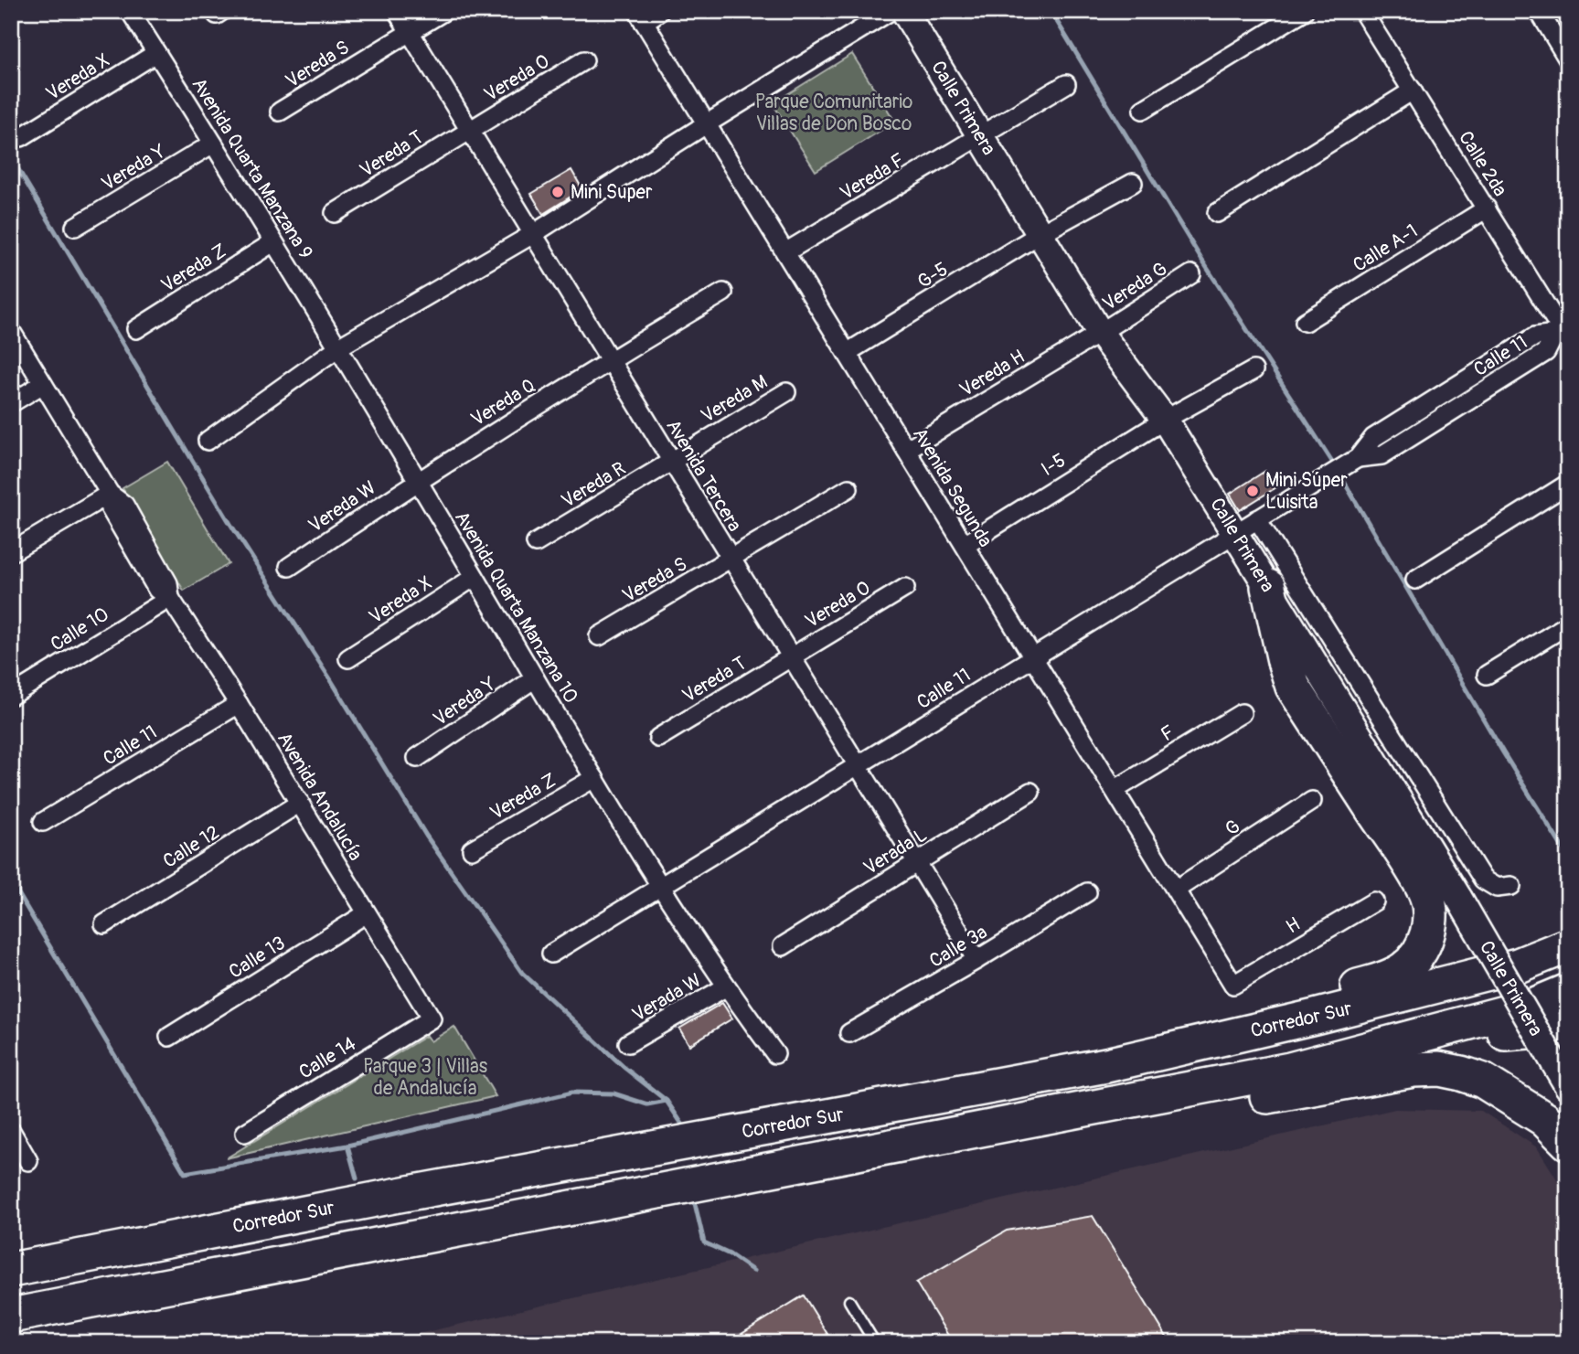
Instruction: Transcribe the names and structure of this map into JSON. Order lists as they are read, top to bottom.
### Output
{
  "streets": {
    "highway": ["Corredor Sur"],
    "street": [
      "Vereda S",
      "Vereda X",
      "Vereda O",
      "Calle Primera",
      "Vereda T",
      "Calle 2da",
      "Vereda Y",
      "Avenida Quarta Manzana 9",
      "Vereda F",
      "Calle A-1",
      "Vereda Z",
      "G-5",
      "Vereda G",
      "Calle 11",
      "Vereda H",
      "Vereda M",
      "Vereda Q",
      "I-5",
      "Avenida Tercera",
      "Vereda R",
      "Avenida Segunda",
      "Vereda W",
      "Avenida Quarta Manzana 10",
      "Calle 10",
      "F",
      "Avenida Andalucía",
      "G",
      "Calle 12",
      "Verada L",
      "H",
      "Calle 3a",
      "Calle 13",
      "Verada W",
      "Calle 14"
    ]
  },
  "crossings": [
    ["Vereda S", "Avenida Tercera"],
    ["Vereda X", "Avenida Quarta Manzana 9"],
    ["Vereda X", "Avenida Quarta Manzana 10"],
    ["Vereda O", "Vereda T"],
    ["Vereda O", "Avenida Tercera"],
    ["Calle Primera", "Vereda F"],
    ["Calle Primera", "G-5"],
    ["Calle Primera", "Vereda G"],
    ["Calle Primera", "Calle 11"],
    ["Calle Primera", "Vereda H"],
    ["Calle Primera", "I-5"],
    ["Vereda T", "Avenida Tercera"],
    ["Calle 2da", "Calle A-1"],
    ["Calle 2da", "Calle 11"],
    ["Vereda Y", "Avenida Quarta Manzana 9"],
    ["Vereda Y", "Avenida Quarta Manzana 10"],
    ["Avenida Quarta Manzana 9", "Vereda Z"],
    ["Avenida Quarta Manzana 9", "Avenida Quarta Manzana 10"],
    ["Vereda F", "Avenida Segunda"],
    ["Vereda Z", "Avenida Quarta Manzana 10"],
    ["G-5", "Avenida Segunda"],
    ["Vereda G", "Vereda H"],
    ["Calle 11", "Avenida Tercera"],
    ["Calle 11", "Avenida Segunda"],
    ["Calle 11", "Avenida Quarta Manzana 10"],
    ["Calle 11", "Avenida Andalucía"],
    ["Vereda H", "Avenida Segunda"],
    ["Vereda M", "Avenida Tercera"],
    ["Vereda M", "Vereda R"],
    ["Vereda Q", "Avenida Tercera"],
    ["Vereda Q", "Vereda W"],
    ["Vereda Q", "Avenida Quarta Manzana 10"],
    ["I-5", "Avenida Segunda"],
    ["Avenida Tercera", "Vereda R"],
    ["Avenida Tercera", "Verada L"],
    ["Avenida Tercera", "Calle 3a"],
    ["Avenida Segunda", "F"],
    ["Avenida Segunda", "G"],
    ["Avenida Segunda", "H"],
    ["Vereda W", "Avenida Quarta Manzana 10"],
    ["Avenida Quarta Manzana 10", "Verada W"],
    ["Calle 10", "Avenida Andalucía"],
    ["Avenida Andalucía", "Calle 12"],
    ["Avenida Andalucía", "Calle 13"],
    ["Avenida Andalucía", "Calle 14"]
  ],
  "parks": ["Parque Comunitario Villas de Don Bosco", "Parque 3 | Villas de Andalucía"],
  "places": ["Mini Super", "Mini Súper Luisita"]
}
